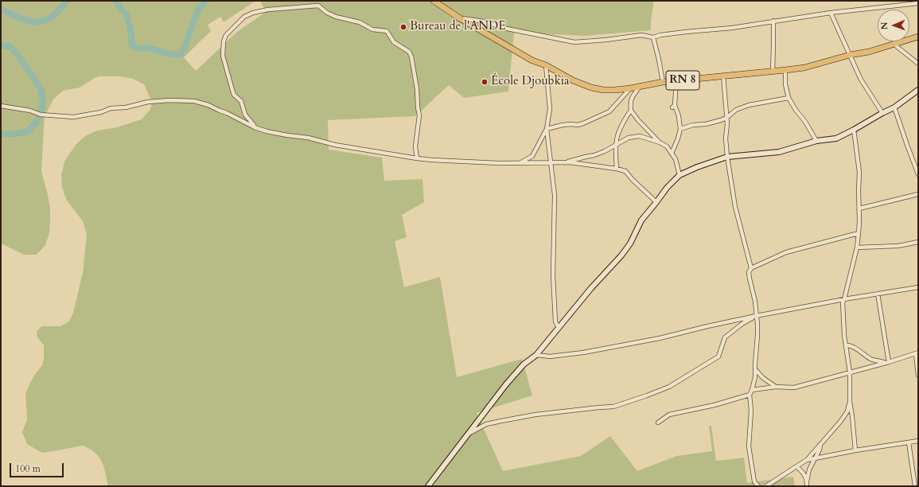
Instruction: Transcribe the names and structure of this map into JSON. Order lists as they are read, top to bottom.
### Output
{
  "streets": {
    "main road": ["RN 8"]
  },
  "places": ["Bureau de l'ANDE", "École Djoubkia"],
  "scale_bar": "100 m",
  "north": "left"
}
